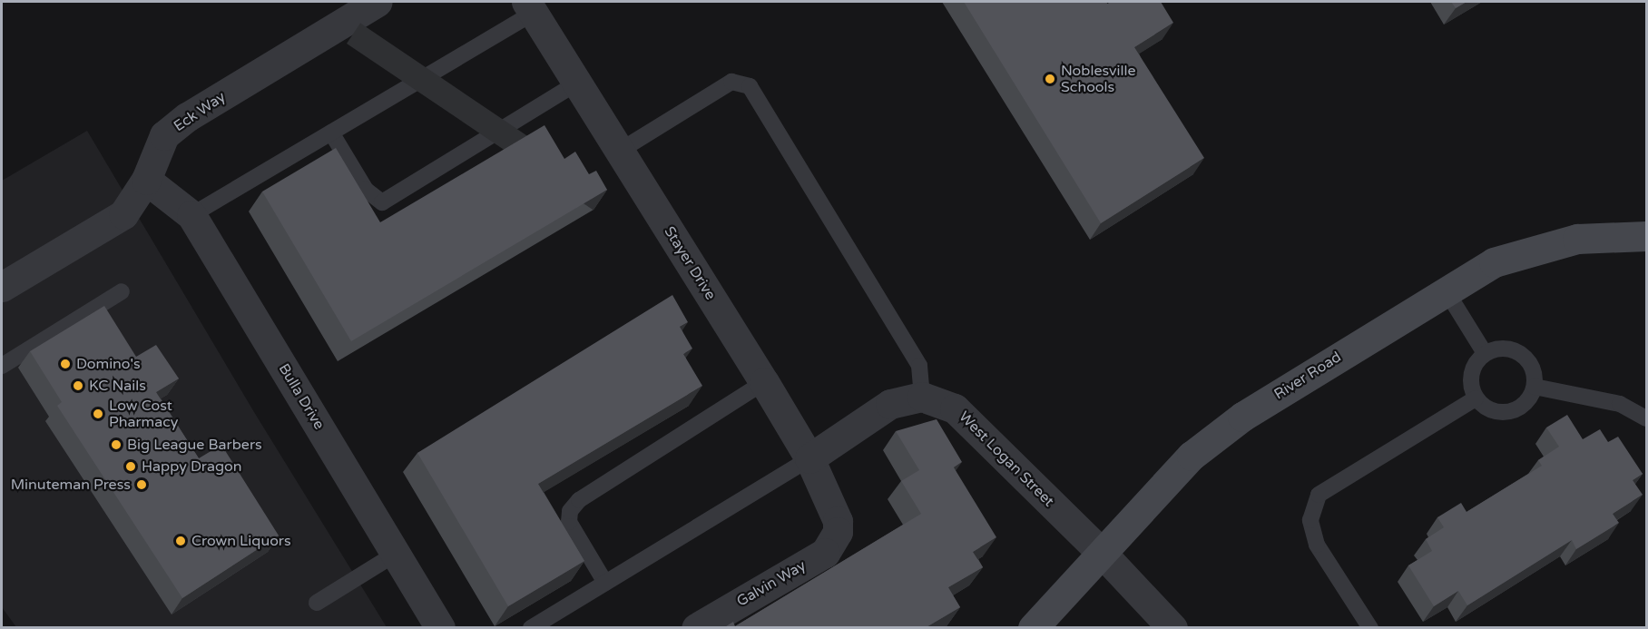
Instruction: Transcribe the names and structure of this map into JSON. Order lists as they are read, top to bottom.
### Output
{
  "streets": {
    "main road": ["River Road"],
    "street": [
      "Eck Way",
      "Stayer Drive",
      "Bulla Drive",
      "West Logan Street",
      "Galvin Way"
    ]
  },
  "crossings": [
    ["Eck Way", "Bulla Drive"],
    ["Stayer Drive", "Galvin Way"],
    ["River Road", "West Logan Street"]
  ],
  "places": [
    "Noblesville Schools",
    "Domino's",
    "KC Nails",
    "Low Cost Pharmacy",
    "Big League Barbers",
    "Happy Dragon",
    "Minuteman Press",
    "Crown Liquors"
  ]
}
